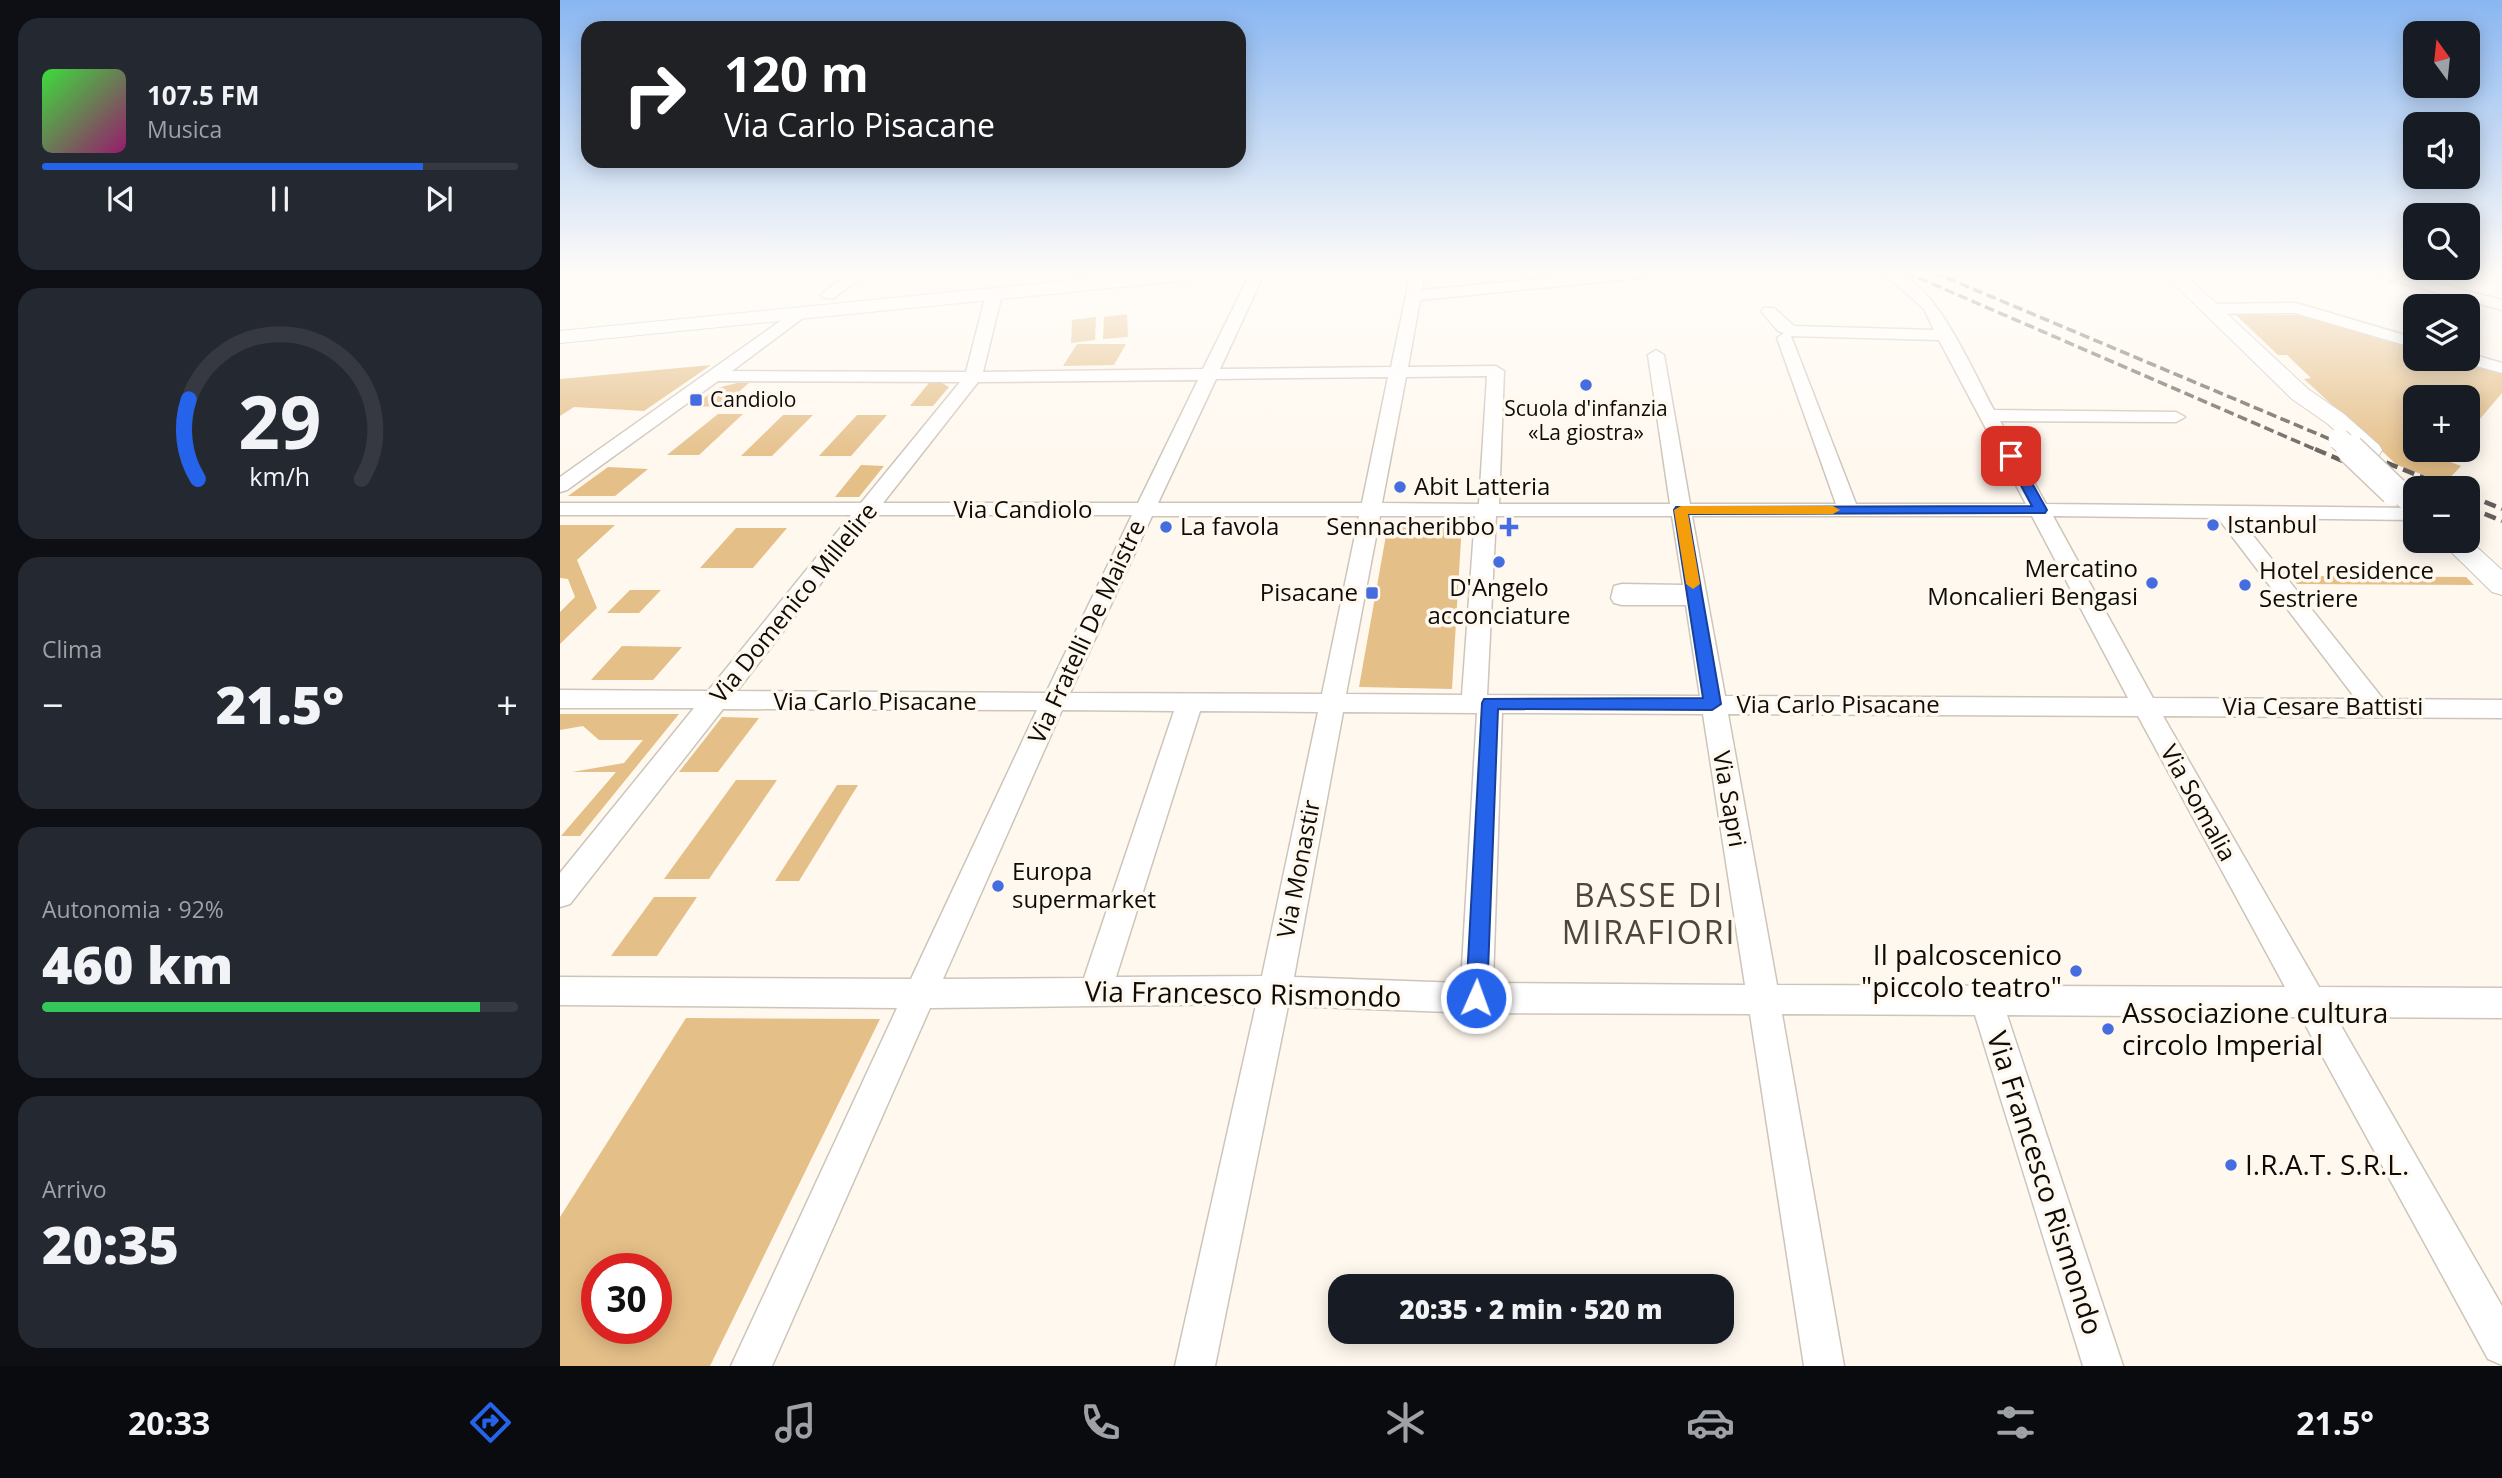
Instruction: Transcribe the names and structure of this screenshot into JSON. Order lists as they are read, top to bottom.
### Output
{
  "streets": {
    "street": [
      "Via Candiolo",
      "Via Domenico Millelire",
      "Via Fratelli De Maistre",
      "Via Carlo Pisacane",
      "Via Cesare Battisti",
      "Via Sapri",
      "Via Somalia",
      "Via Monastir",
      "Via Francesco Rismondo"
    ]
  },
  "crossings": [
    ["Via Candiolo", "Via Domenico Millelire"],
    ["Via Candiolo", "Via Fratelli De Maistre"],
    ["Via Candiolo", "Via Sapri"],
    ["Via Candiolo", "Via Somalia"],
    ["Via Candiolo", "Via Monastir"],
    ["Via Domenico Millelire", "Via Carlo Pisacane"],
    ["Via Fratelli De Maistre", "Via Carlo Pisacane"],
    ["Via Fratelli De Maistre", "Via Francesco Rismondo"],
    ["Via Carlo Pisacane", "Via Cesare Battisti"],
    ["Via Carlo Pisacane", "Via Sapri"],
    ["Via Carlo Pisacane", "Via Somalia"],
    ["Via Carlo Pisacane", "Via Monastir"],
    ["Via Cesare Battisti", "Via Somalia"],
    ["Via Sapri", "Via Francesco Rismondo"],
    ["Via Somalia", "Via Francesco Rismondo"],
    ["Via Monastir", "Via Francesco Rismondo"]
  ],
  "districts": ["BASSE DI MIRAFIORI"],
  "places": {
    "other": [
      "Scuola d'infanzia «La giostra»",
      "Abit Latteria",
      "Istanbul",
      "La favola",
      "D'Angelo acconciature",
      "Mercatino Moncalieri Bengasi",
      "Hotel residence Sestriere",
      "Europa supermarket",
      "Il palcoscenico \"piccolo teatro\"",
      "Associazione cultura circolo Imperial",
      "I.R.A.T. S.R.L."
    ],
    "transit": ["Candiolo", "Pisacane"],
    "health": ["Sennacheribbo"]
  },
  "north": "top",
  "page": {
    "map_buttons": ["+", "−"],
    "turn": ["120 m", "Via Carlo Pisacane"],
    "song": ["107.5 FM", "Musica"],
    "tile": [
      "Clima",
      ["Autonomia · 92%", "460 km"],
      ["Arrivo", "20:35"]
    ],
    "heat": ["−", "21.5°", "+"],
    "limit": "30",
    "trip": "20:35 · 2 min · 520 m",
    "tabs": ["20:33", "21.5°"],
    "gauge": ["29", "km/h"]
  }
}
